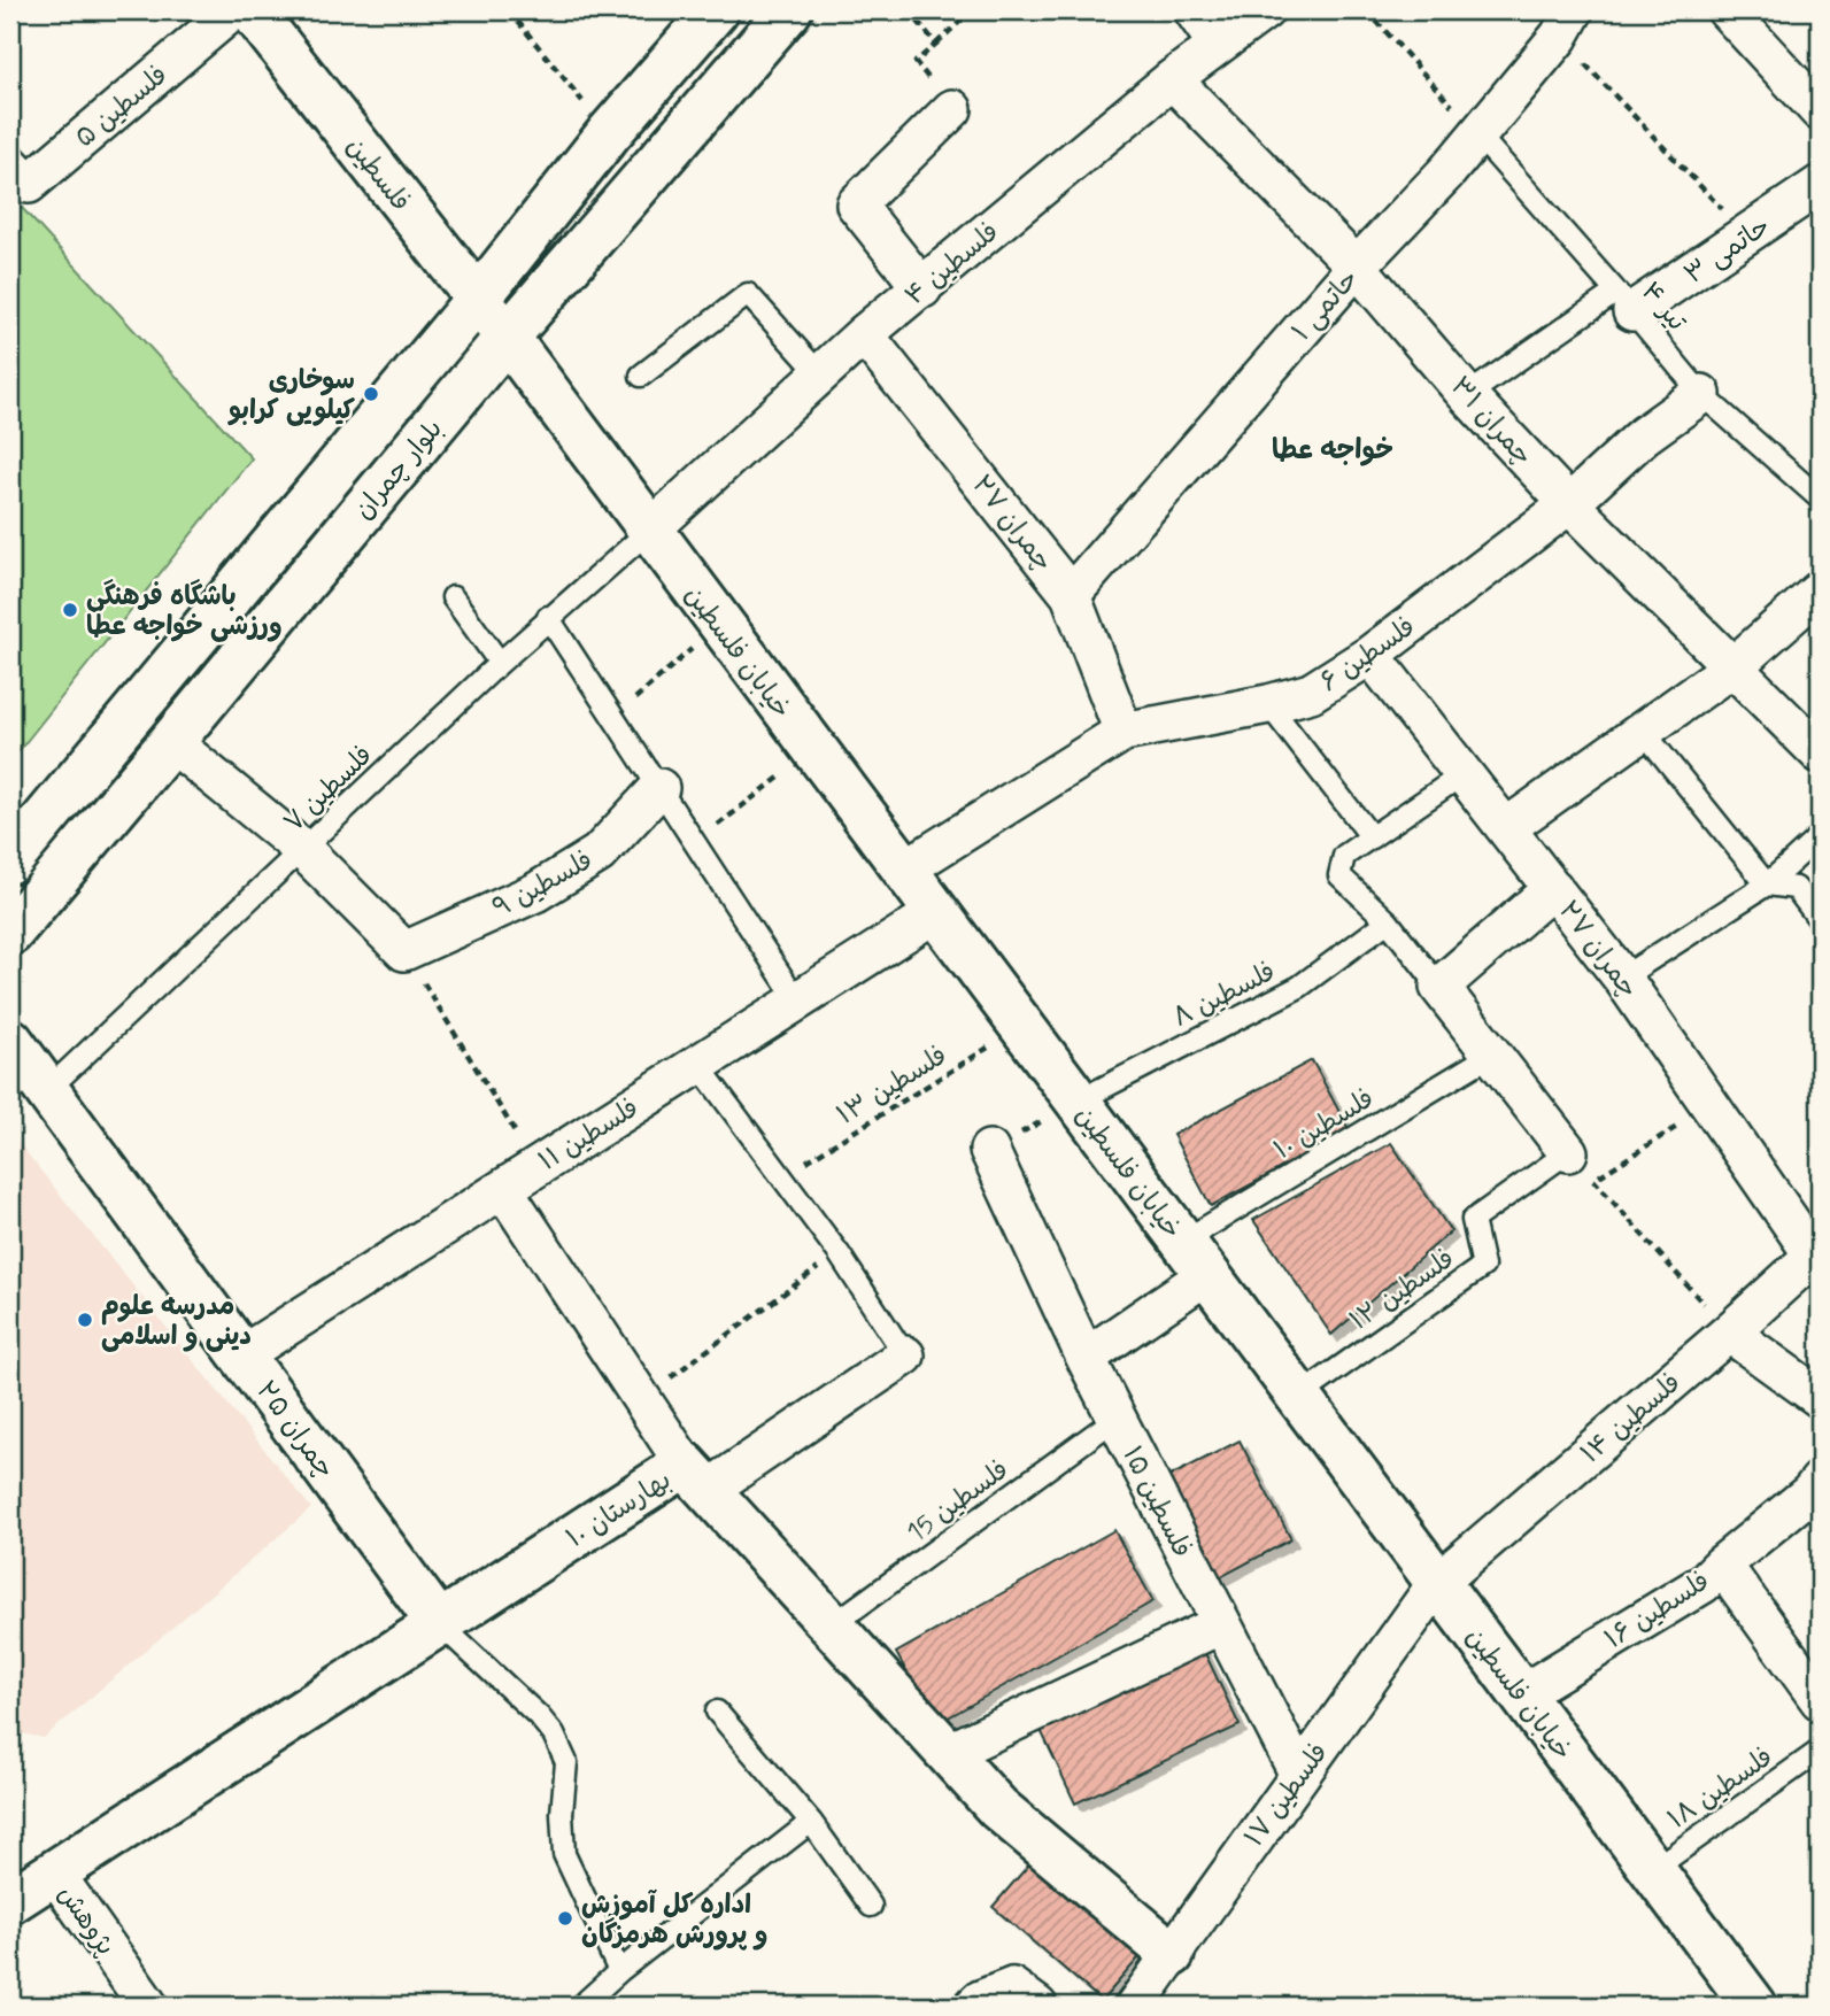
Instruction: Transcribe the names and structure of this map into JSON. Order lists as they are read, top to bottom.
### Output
{
  "streets": {
    "street": [
      "فلسطین ۵",
      "فلسطین",
      "حاتمی ۳",
      "فلسطین ۴",
      "حاتمی ۱",
      "چمران ۳۱",
      "بلوار چمران",
      "چمران ۲۷",
      "خیابان فلسطین",
      "فلسطین ۶",
      "فلسطین ۹",
      "فلسطین ۱۱",
      "فلسطین ۱۴",
      "چمران ۲۵",
      "فلسطین ۱۵",
      "بهارستان ۱۰",
      "فلسطین ۱۶",
      "فلسطین ۱۷",
      "پژوهش"
    ],
    "lane": [
      "تیر ۴",
      "فلسطین ۷",
      "فلسطین ۸",
      "فلسطین ۱۰",
      "فلسطین ۱۲",
      "فلسطین 15",
      "فلسطین ۱۸"
    ],
    "path": ["فلسطین ۱۳"]
  },
  "crossings": [
    ["فلسطین", "بلوار چمران"],
    ["فلسطین", "خیابان فلسطین"],
    ["حاتمی ۳", "تیر ۴"],
    ["فلسطین ۴", "چمران ۳۱"],
    ["فلسطین ۴", "چمران ۲۷"],
    ["فلسطین ۴", "خیابان فلسطین"],
    ["فلسطین ۴", "فلسطین ۷"],
    ["حاتمی ۱", "تیر ۴"],
    ["حاتمی ۱", "چمران ۳۱"],
    ["حاتمی ۱", "چمران ۲۷"],
    ["تیر ۴", "فلسطین ۶"],
    ["چمران ۳۱", "فلسطین ۶"],
    ["بلوار چمران", "خیابان فلسطین"],
    ["چمران ۲۷", "فلسطین ۶"],
    ["چمران ۲۷", "فلسطین ۱۴"],
    ["خیابان فلسطین", "فلسطین ۶"],
    ["خیابان فلسطین", "فلسطین ۷"],
    ["خیابان فلسطین", "فلسطین ۸"],
    ["خیابان فلسطین", "فلسطین ۱۳"],
    ["خیابان فلسطین", "فلسطین ۱۰"],
    ["خیابان فلسطین", "فلسطین ۱۱"],
    ["خیابان فلسطین", "فلسطین ۱۲"],
    ["خیابان فلسطین", "فلسطین ۱۴"],
    ["خیابان فلسطین", "فلسطین ۱۶"],
    ["خیابان فلسطین", "فلسطین ۱۸"],
    ["خیابان فلسطین", "فلسطین ۱۷"],
    ["فلسطین ۷", "چمران ۲۵"],
    ["فلسطین ۱۱", "چمران ۲۵"],
    ["فلسطین ۱۴", "فلسطین ۱۷"],
    ["چمران ۲۵", "بهارستان ۱۰"],
    ["فلسطین 15", "فلسطین ۱۵"],
    ["فلسطین 15", "بهارستان ۱۰"],
    ["فلسطین ۱۵", "فلسطین ۱۷"],
    ["بهارستان ۱۰", "فلسطین ۱۷"],
    ["بهارستان ۱۰", "پژوهش"]
  ],
  "districts": ["خواجه عطا"],
  "places": [
    "سوخاری کیلویی کرابو",
    "باشگاه فرهنگی ورزشی خواجه عطا",
    "مدرسه علوم دینی و اسلامی",
    "اداره کل آموزش و پرورش هرمزگان"
  ]
}
